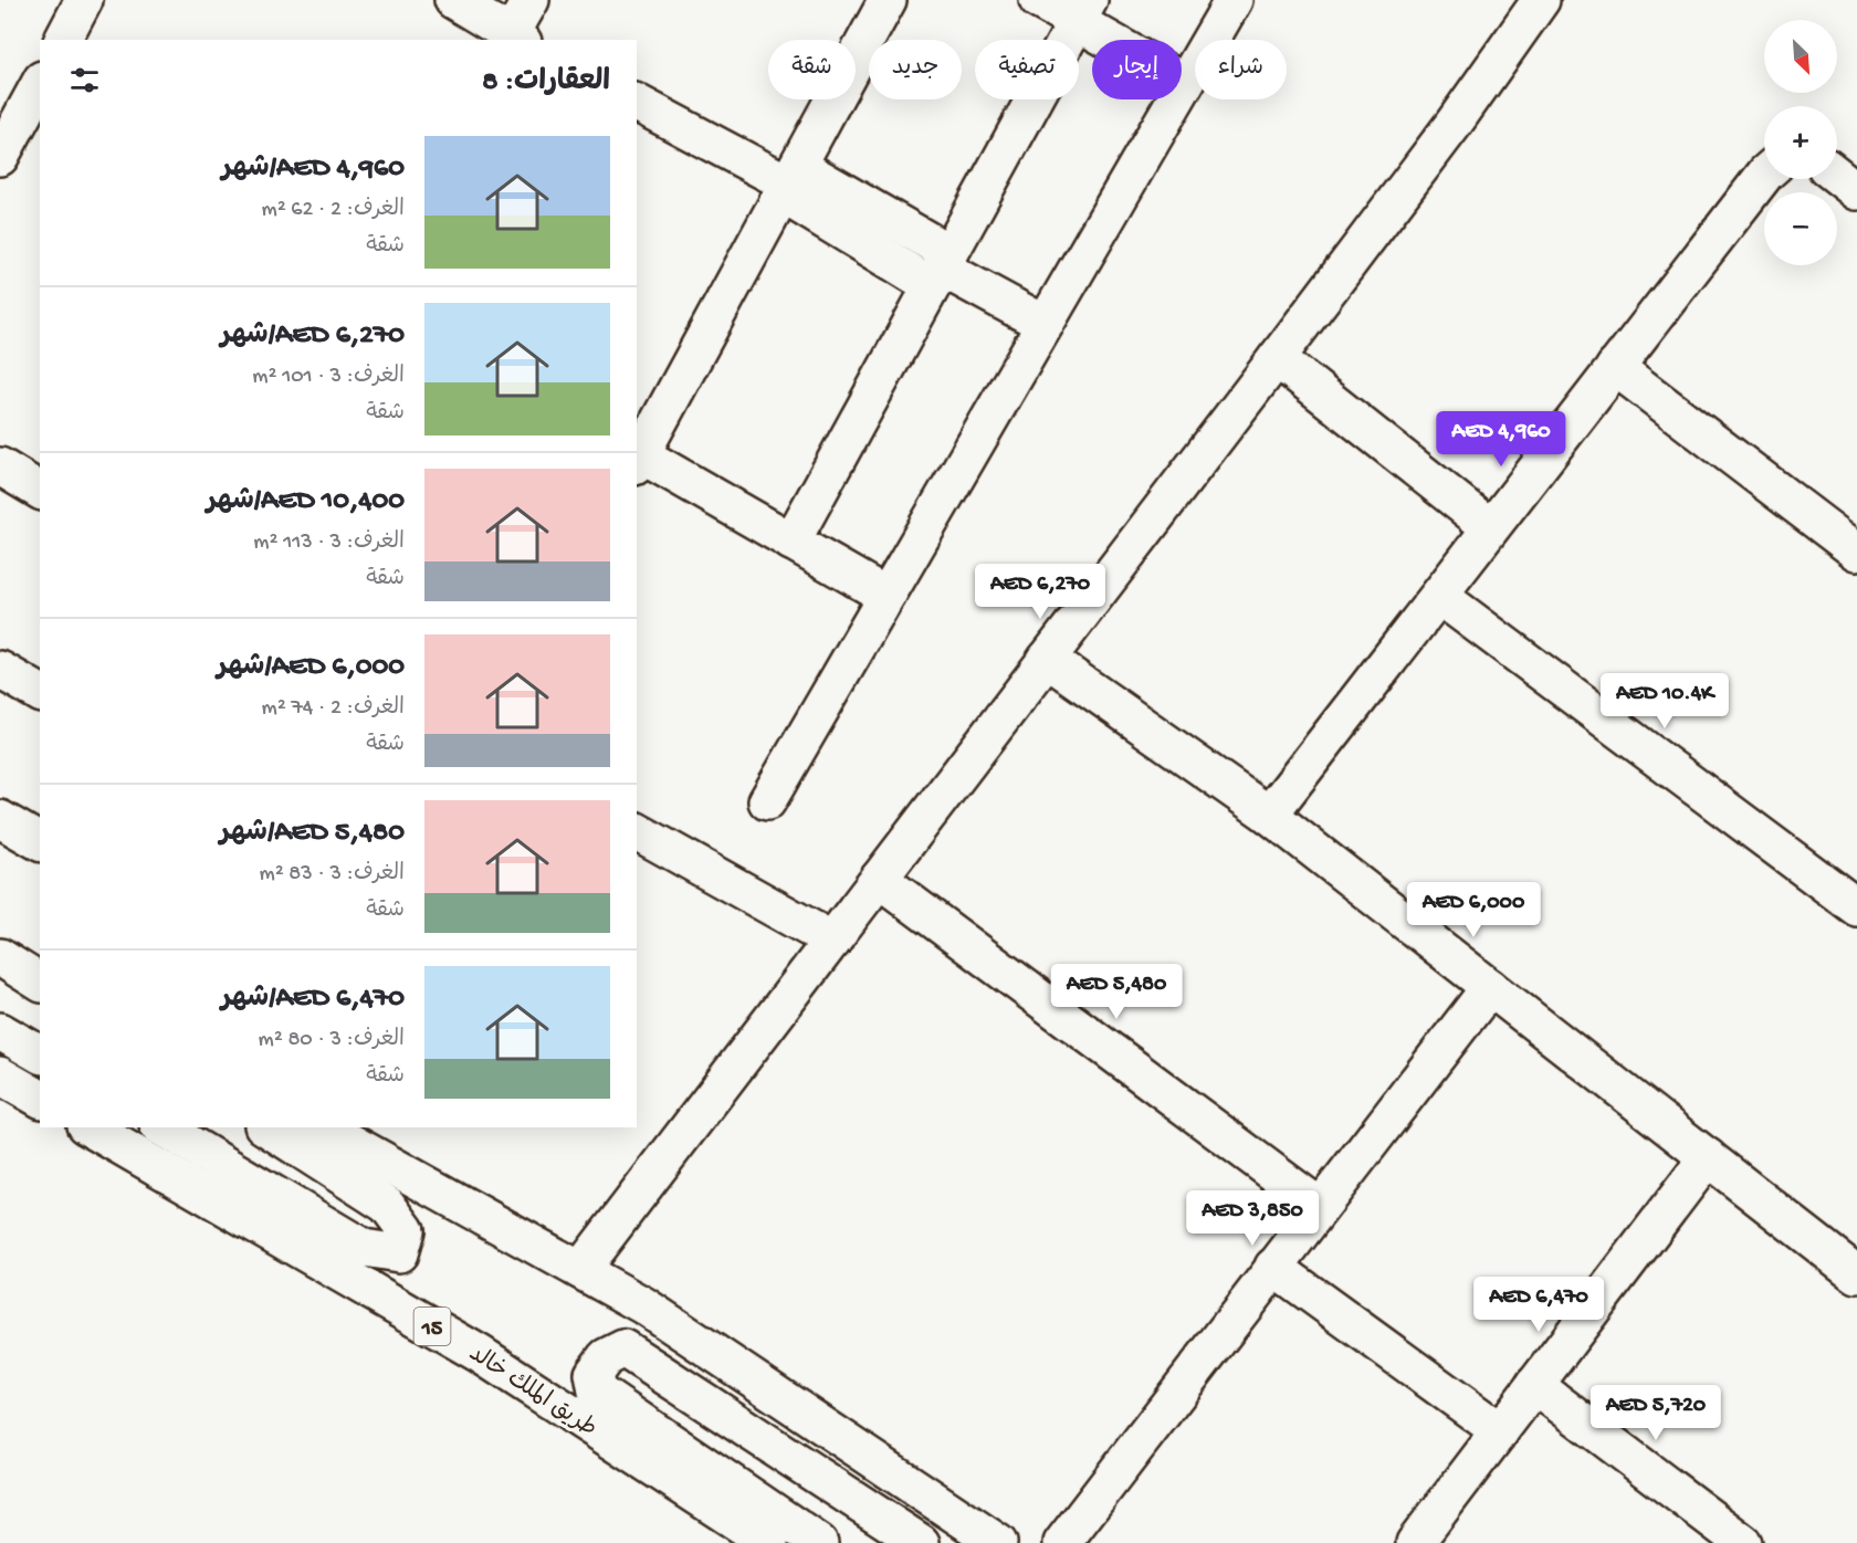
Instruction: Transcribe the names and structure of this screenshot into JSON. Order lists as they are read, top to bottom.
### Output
{
  "streets": {
    "main road": ["15", "طريق الملك خالد"]
  },
  "north": "bottom right",
  "page": {
    "map_buttons": ["+", "−"],
    "chip": [
      "شراء",
      "إيجار",
      "تصفية",
      "جديد",
      "شقة"
    ],
    "heading": "العقارات: 8",
    "list": [
      {
        "name": "AED 4,960/شهر",
        "note": "الغرف: 2 · 62 m² · شقة"
      },
      {
        "name": "AED 6,270/شهر",
        "note": "الغرف: 3 · 101 m² · شقة"
      },
      {
        "name": "AED 10,400/شهر",
        "note": "الغرف: 3 · 113 m² · شقة"
      },
      {
        "name": "AED 6,000/شهر",
        "note": "الغرف: 2 · 74 m² · شقة"
      },
      {
        "name": "AED 5,480/شهر",
        "note": "الغرف: 3 · 83 m² · شقة"
      },
      {
        "name": "AED 6,470/شهر",
        "note": "الغرف: 3 · 80 m² · شقة"
      }
    ],
    "price": [
      "AED 4,960",
      "AED 6,270",
      "AED 10.4K",
      "AED 6,000",
      "AED 5,480",
      "AED 3,850",
      "AED 6,470",
      "AED 5,720"
    ]
  }
}
